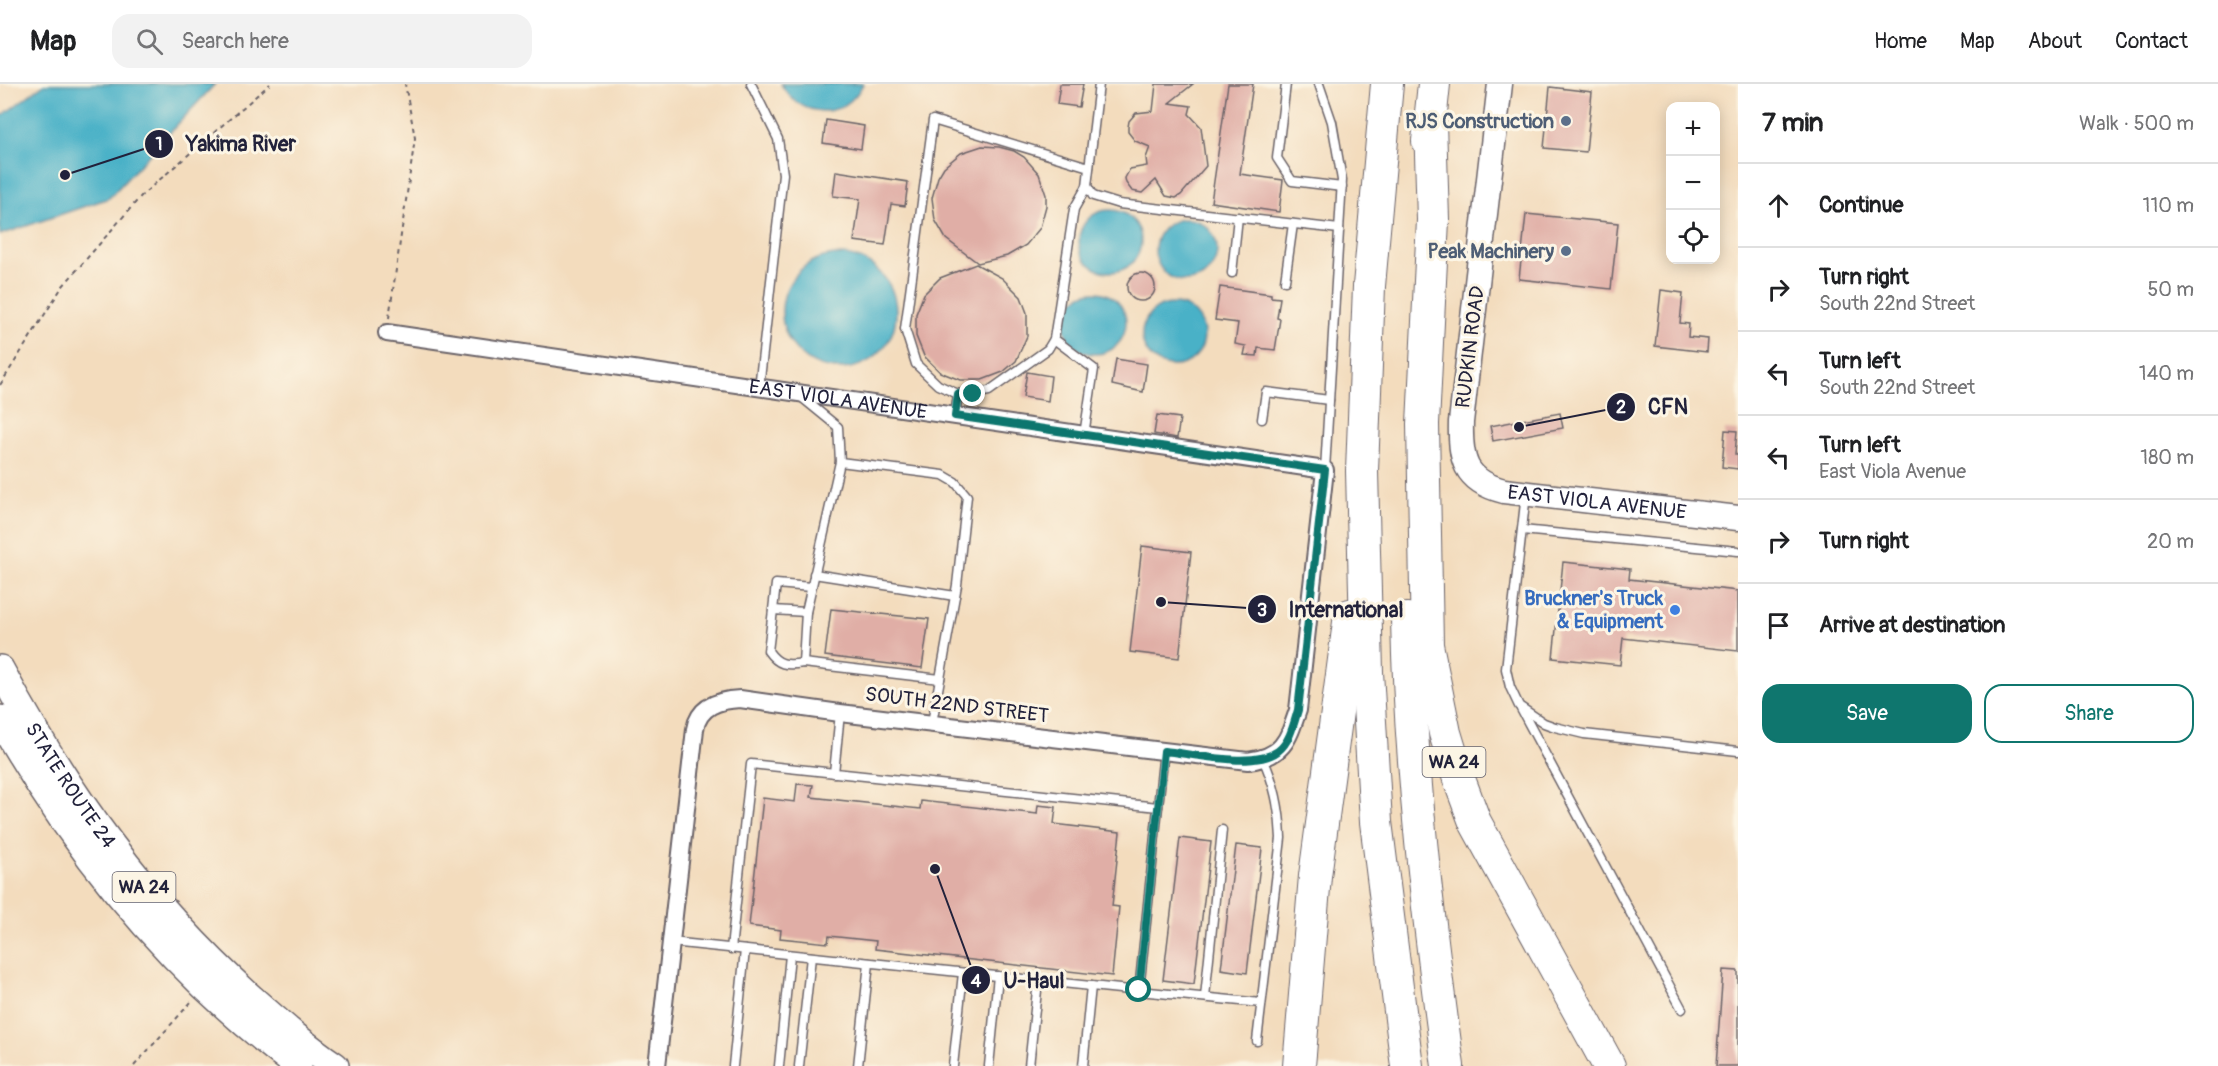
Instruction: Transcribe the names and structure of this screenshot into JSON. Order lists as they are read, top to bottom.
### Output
{
  "streets": {
    "highway": ["WA 24"],
    "main road": ["STATE ROUTE 24"],
    "street": ["RUDKIN ROAD", "EAST VIOLA AVENUE", "SOUTH 22ND STREET"]
  },
  "crossings": [
    ["RUDKIN ROAD", "EAST VIOLA AVENUE"]
  ],
  "places": [
    "RJS Construction",
    "Yakima River",
    "Peak Machinery",
    "CFN",
    "International",
    "Bruckner's Truck & Equipment",
    "U-Haul"
  ],
  "page": {
    "header": "Map",
    "search": "Search here",
    "nav": [
      "Home",
      "Map",
      "About",
      "Contact"
    ],
    "heading": ["7 min", "Walk · 500 m"],
    "map_buttons": ["+", "−"],
    "list": [
      ["Continue", "110 m"],
      ["Turn right", "South 22nd Street", "50 m"],
      ["Turn left", "South 22nd Street", "140 m"],
      ["Turn left", "East Viola Avenue", "180 m"],
      ["Turn right", "20 m"],
      "Arrive at destination"
    ],
    "buttons": ["Save", "Share"]
  }
}
